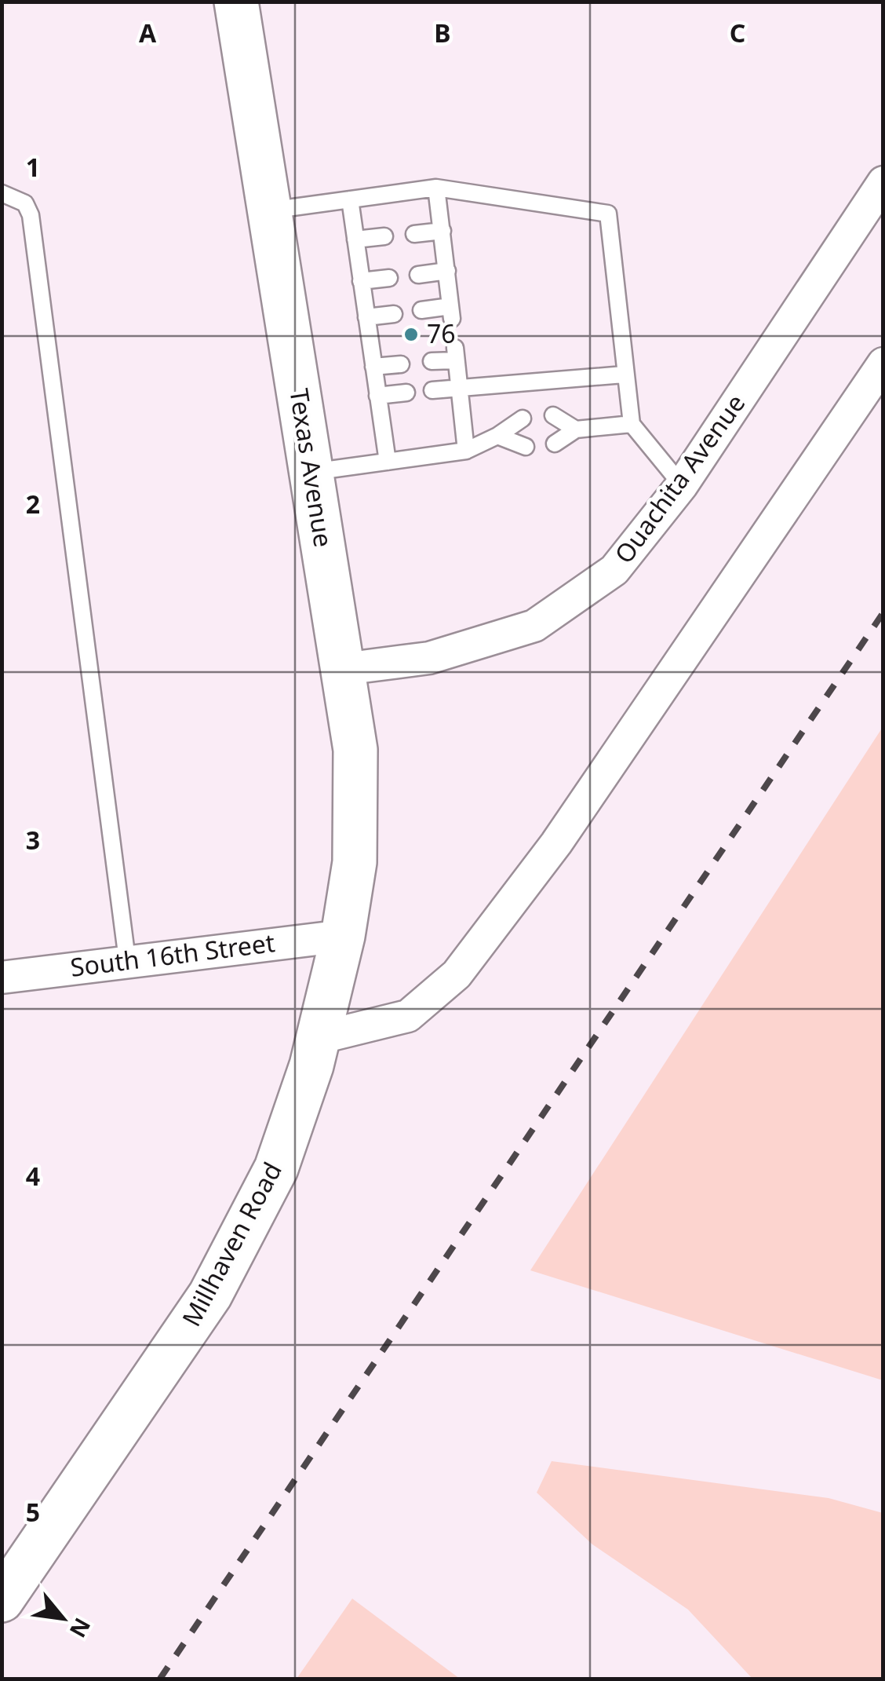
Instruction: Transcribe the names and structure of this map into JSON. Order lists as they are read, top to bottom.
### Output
{
  "streets": {
    "main road": ["Texas Avenue", "Millhaven Road"],
    "street": ["Ouachita Avenue", "South 16th Street"]
  },
  "crossings": [
    ["Texas Avenue", "Ouachita Avenue"],
    ["Texas Avenue", "South 16th Street"],
    ["Texas Avenue", "Millhaven Road"],
    ["South 16th Street", "Millhaven Road"]
  ],
  "places": ["76"],
  "north": "bottom right",
  "grid": {
    "columns": ["A", "B", "C"],
    "rows": [
      "1",
      "2",
      "3",
      "4",
      "5"
    ]
  }
}
